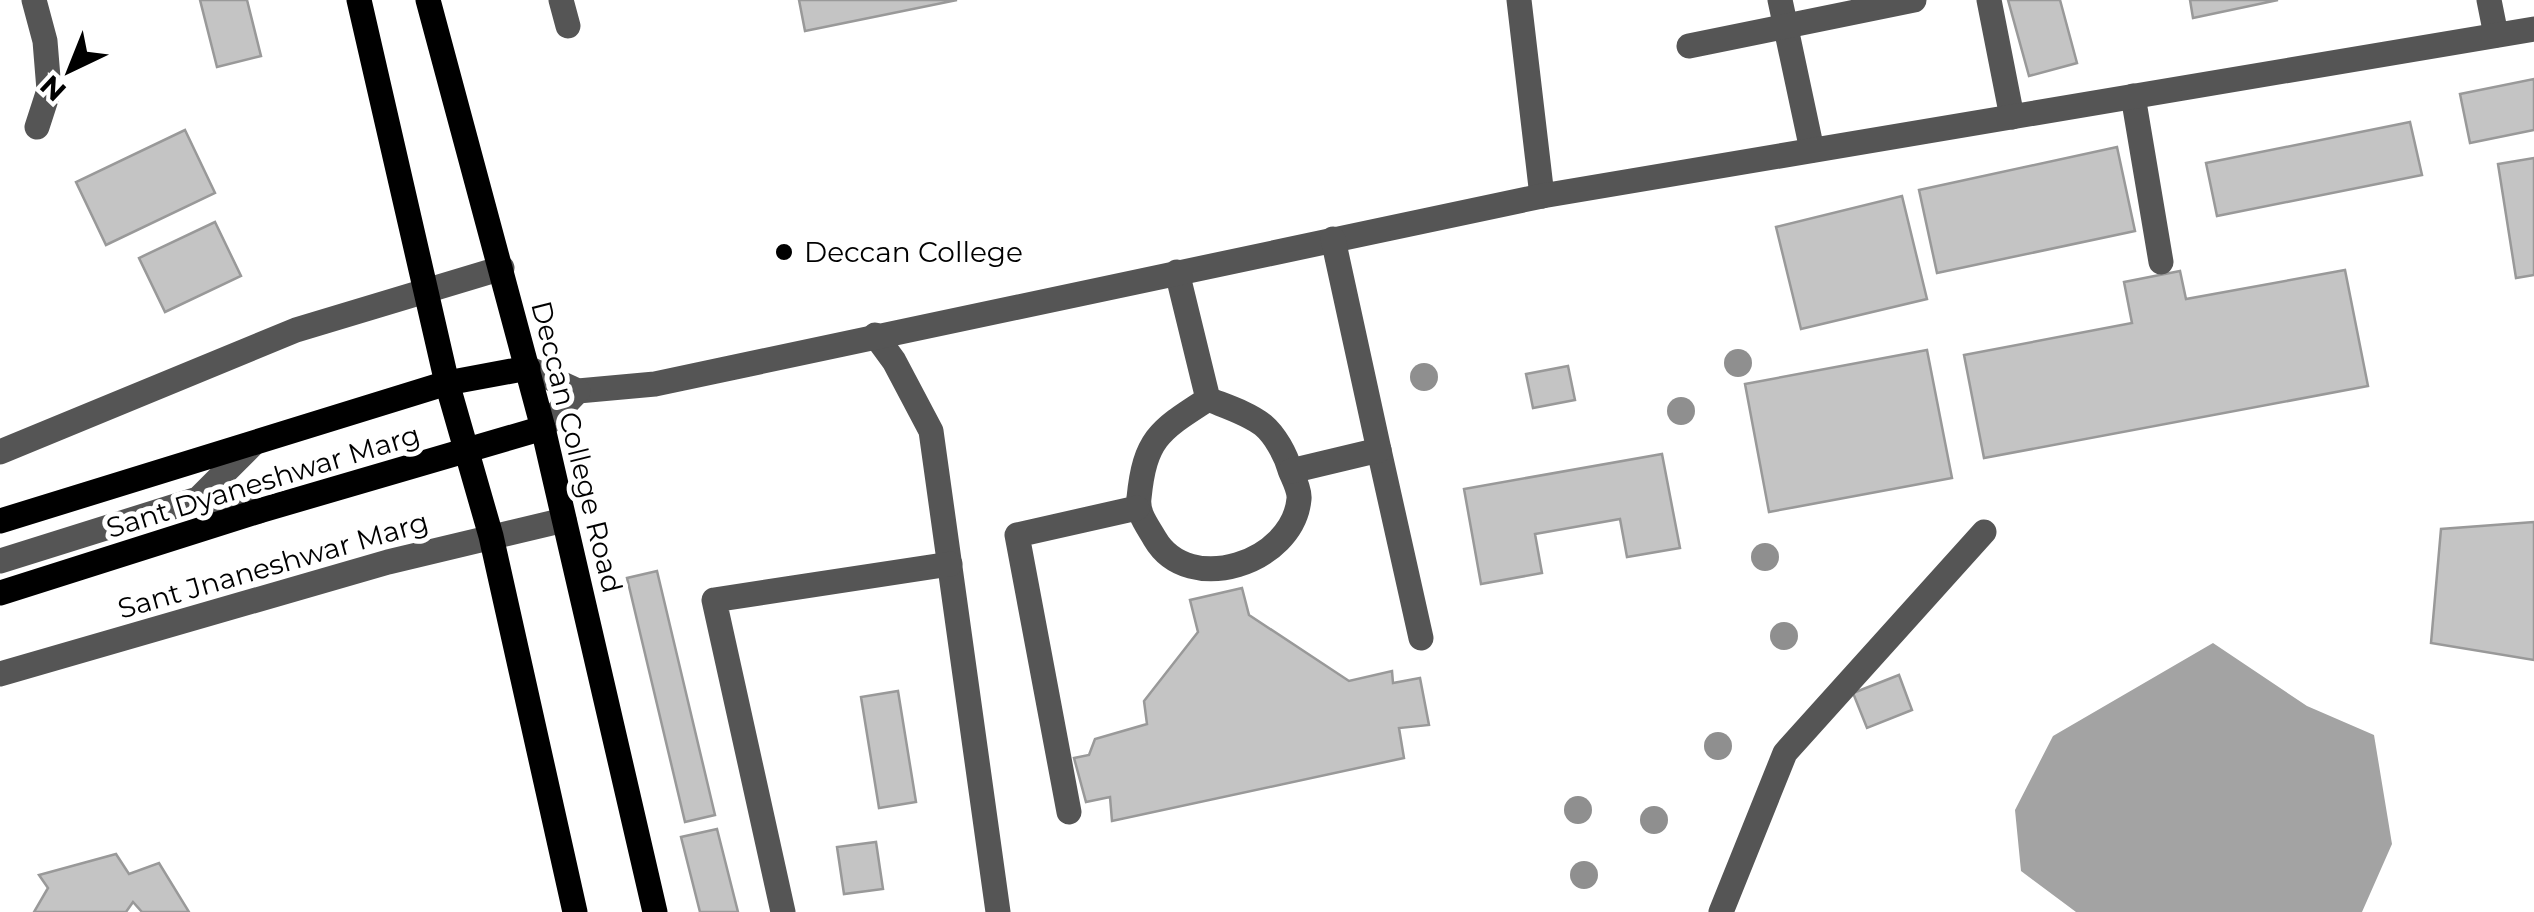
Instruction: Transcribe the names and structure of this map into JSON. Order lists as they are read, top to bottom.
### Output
{
  "streets": {
    "main road": ["Deccan College Road", "Sant Dyaneshwar Marg"],
    "street": ["Sant Jnaneshwar Marg"]
  },
  "crossings": [
    ["Deccan College Road", "Sant Dyaneshwar Marg"],
    ["Deccan College Road", "Sant Jnaneshwar Marg"]
  ],
  "places": ["Deccan College"],
  "north": "bottom left"
}
